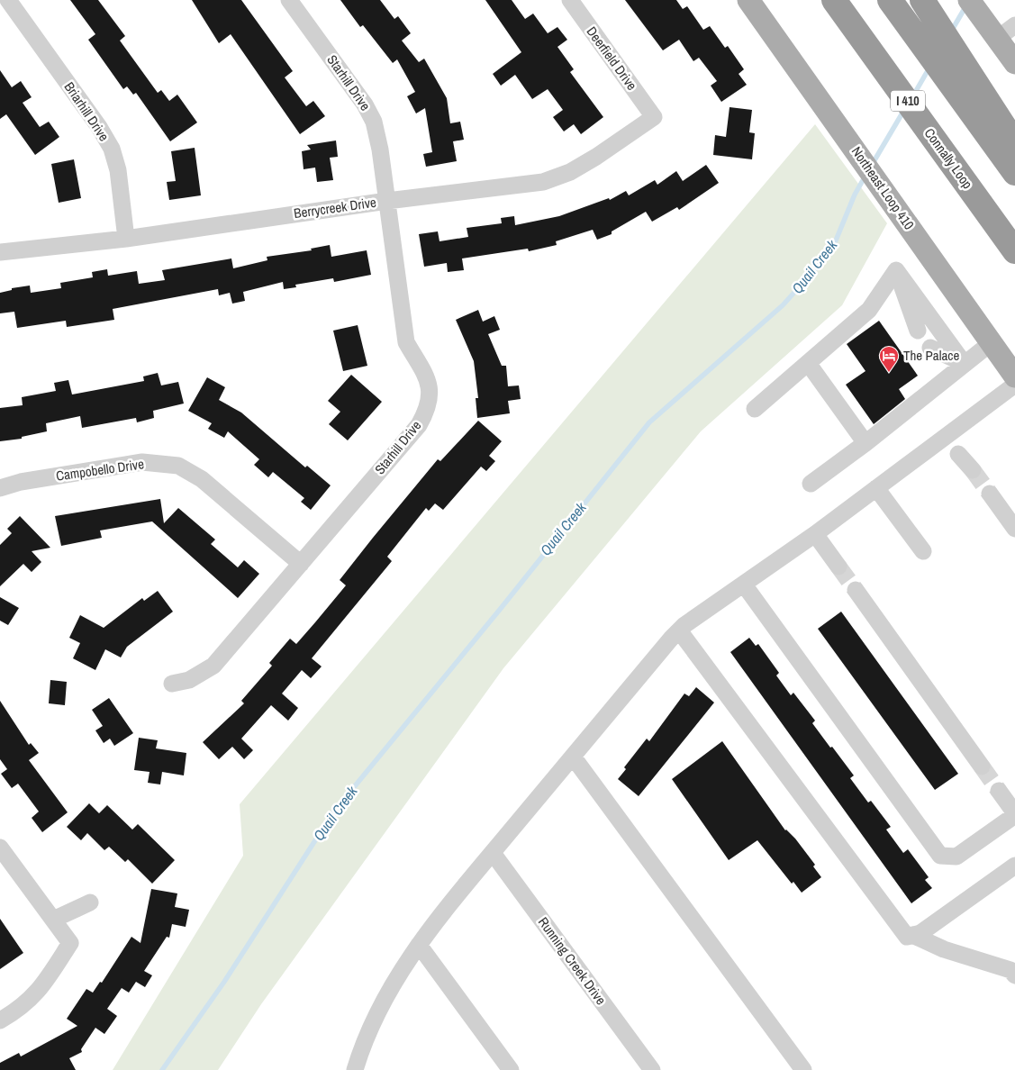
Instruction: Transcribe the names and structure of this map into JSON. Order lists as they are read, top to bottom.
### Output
{
  "streets": {
    "highway": ["I 410", "Connally Loop"],
    "main road": ["Northeast Loop 410"],
    "street": [
      "Deerfield Drive",
      "Starhill Drive",
      "Briarhill Drive",
      "Berrycreek Drive",
      "Campobello Drive",
      "Running Creek Drive"
    ]
  },
  "crossings": [
    ["Deerfield Drive", "Berrycreek Drive"],
    ["Starhill Drive", "Berrycreek Drive"],
    ["Starhill Drive", "Campobello Drive"],
    ["Briarhill Drive", "Berrycreek Drive"]
  ],
  "water": ["Quail Creek"],
  "places": {
    "hotel": ["The Palace"]
  }
}
